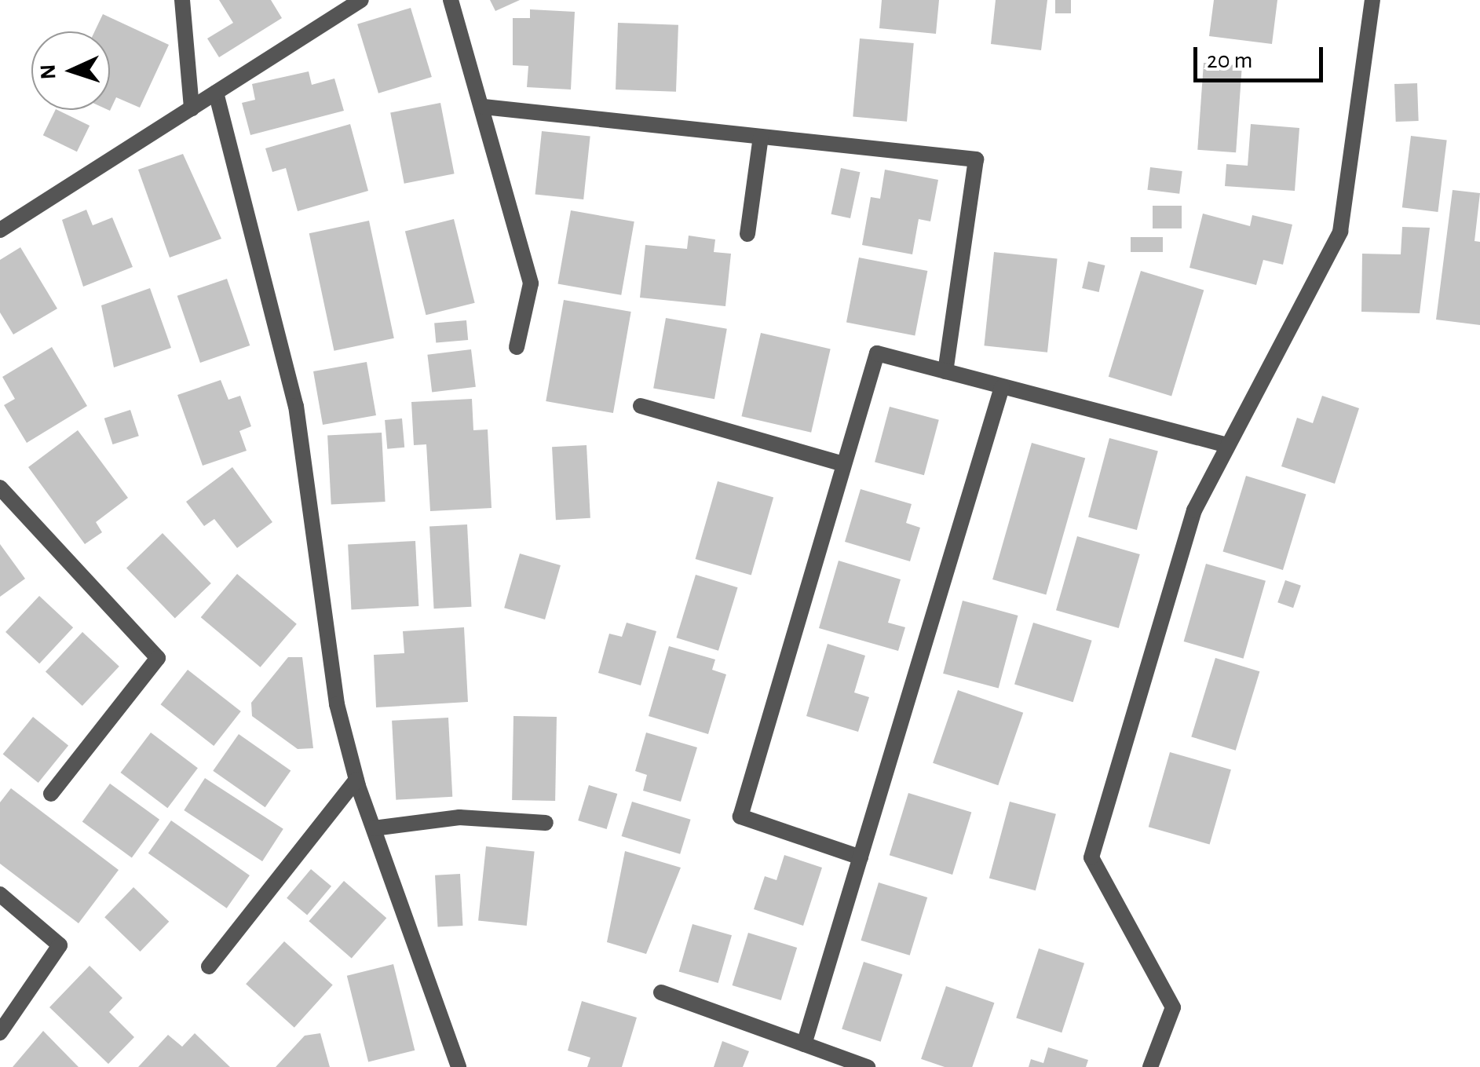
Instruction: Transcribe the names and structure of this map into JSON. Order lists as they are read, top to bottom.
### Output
{
  "scale_bar": "20 m",
  "north": "left"
}
